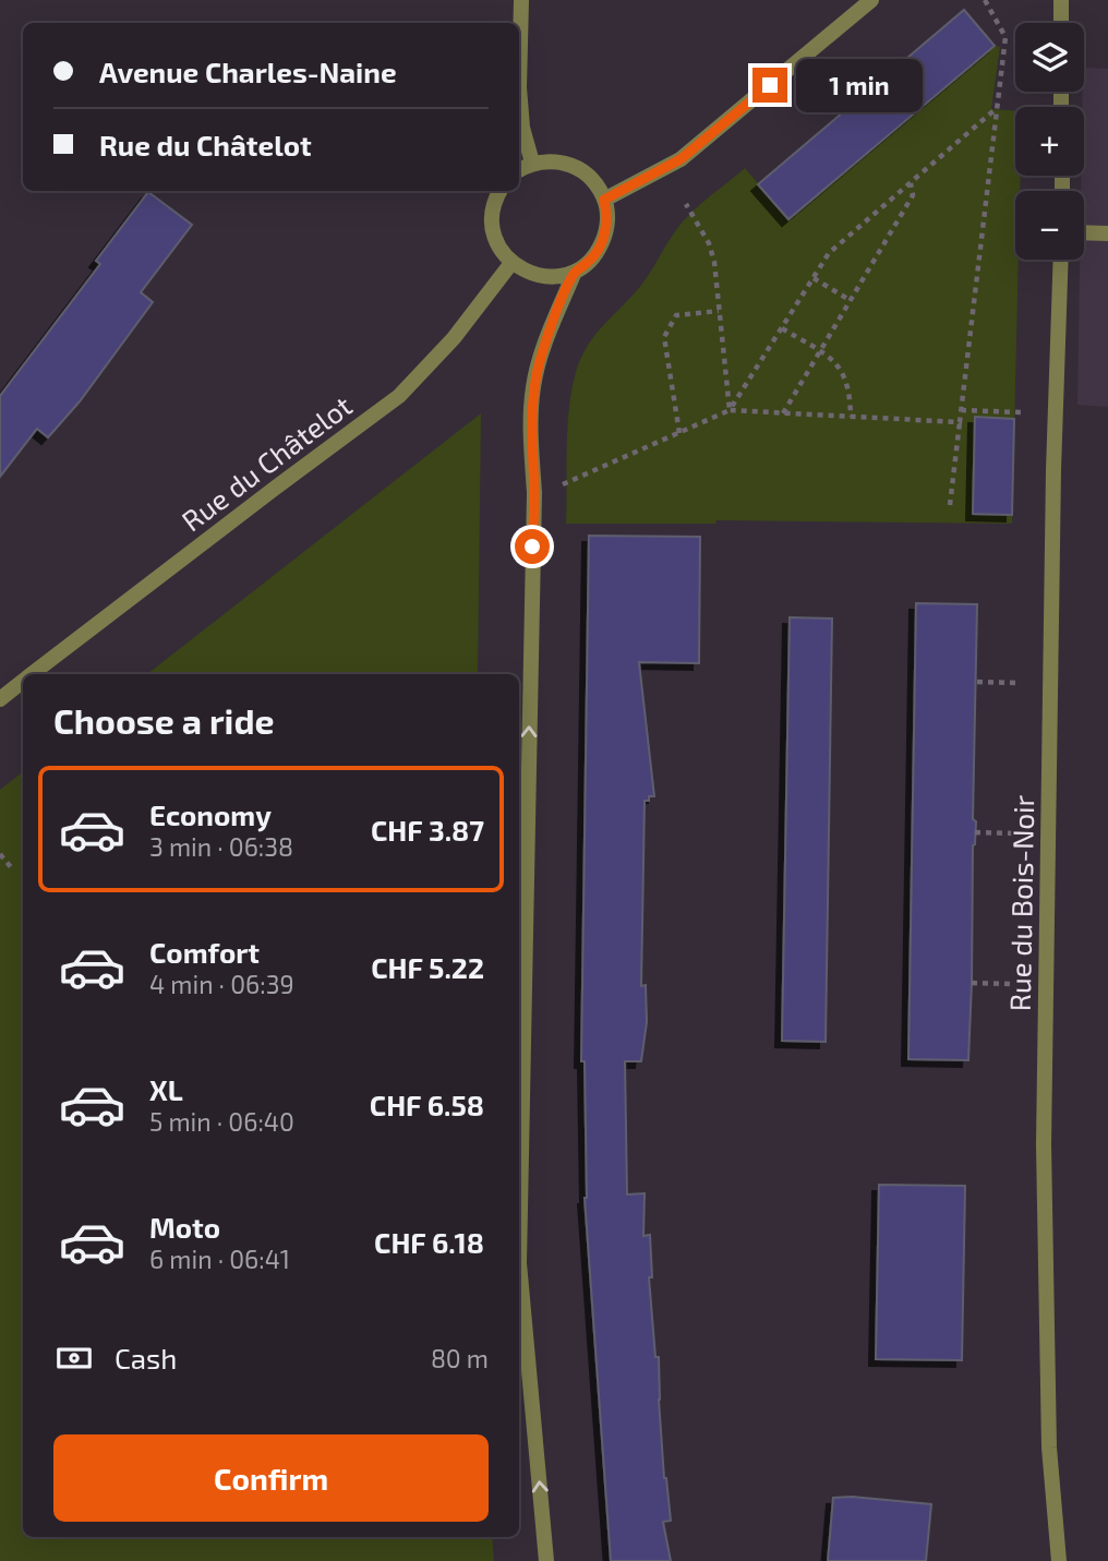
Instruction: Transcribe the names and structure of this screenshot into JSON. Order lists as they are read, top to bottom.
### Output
{
  "streets": {
    "street": ["Rue du Châtelot", "Rue du Bois-Noir"]
  },
  "page": {
    "map_buttons": ["+", "−"],
    "banner": ["Avenue Charles-Naine", "Rue du Châtelot"],
    "bubble": "1 min",
    "heading": "Choose a ride",
    "list": [
      {
        "name": "Economy",
        "note": "3 min · 06:38",
        "value": "CHF 3.87"
      },
      {
        "name": "Comfort",
        "note": "4 min · 06:39",
        "value": "CHF 5.22"
      },
      {
        "name": "XL",
        "note": "5 min · 06:40",
        "value": "CHF 6.58"
      },
      {
        "name": "Moto",
        "note": "6 min · 06:41",
        "value": "CHF 6.18"
      }
    ],
    "pay": ["Cash", "80 m"],
    "buttons": "Confirm"
  }
}
